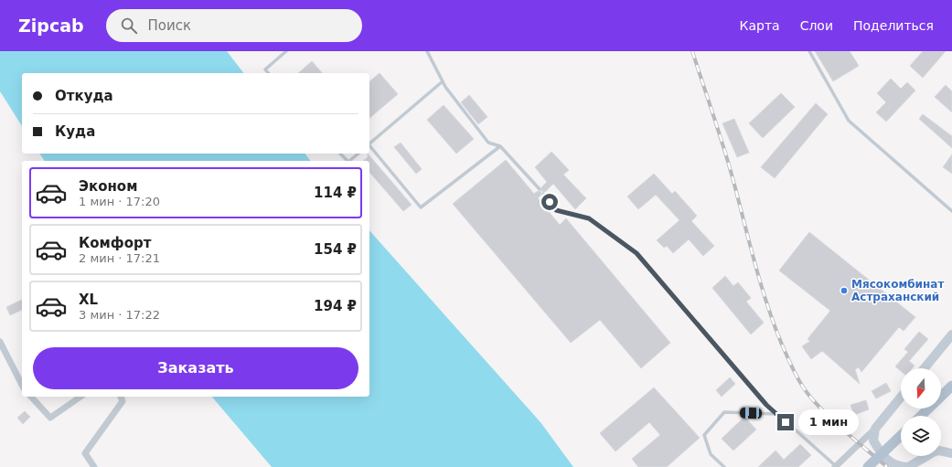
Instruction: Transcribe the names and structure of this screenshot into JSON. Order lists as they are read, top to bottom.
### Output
{
  "places": ["Мясокомбинат Астраханский"],
  "north": "bottom",
  "page": {
    "header": "Zipcab",
    "search": "Поиск",
    "nav": ["Карта", "Слои", "Поделиться"],
    "banner": ["Откуда", "Куда"],
    "list": [
      {
        "name": "Эконом",
        "note": "1 мин · 17:20",
        "value": "114 ₽"
      },
      {
        "name": "Комфорт",
        "note": "2 мин · 17:21",
        "value": "154 ₽"
      },
      {
        "name": "XL",
        "note": "3 мин · 17:22",
        "value": "194 ₽"
      }
    ],
    "buttons": "Заказать",
    "bubble": "1 мин"
  }
}
